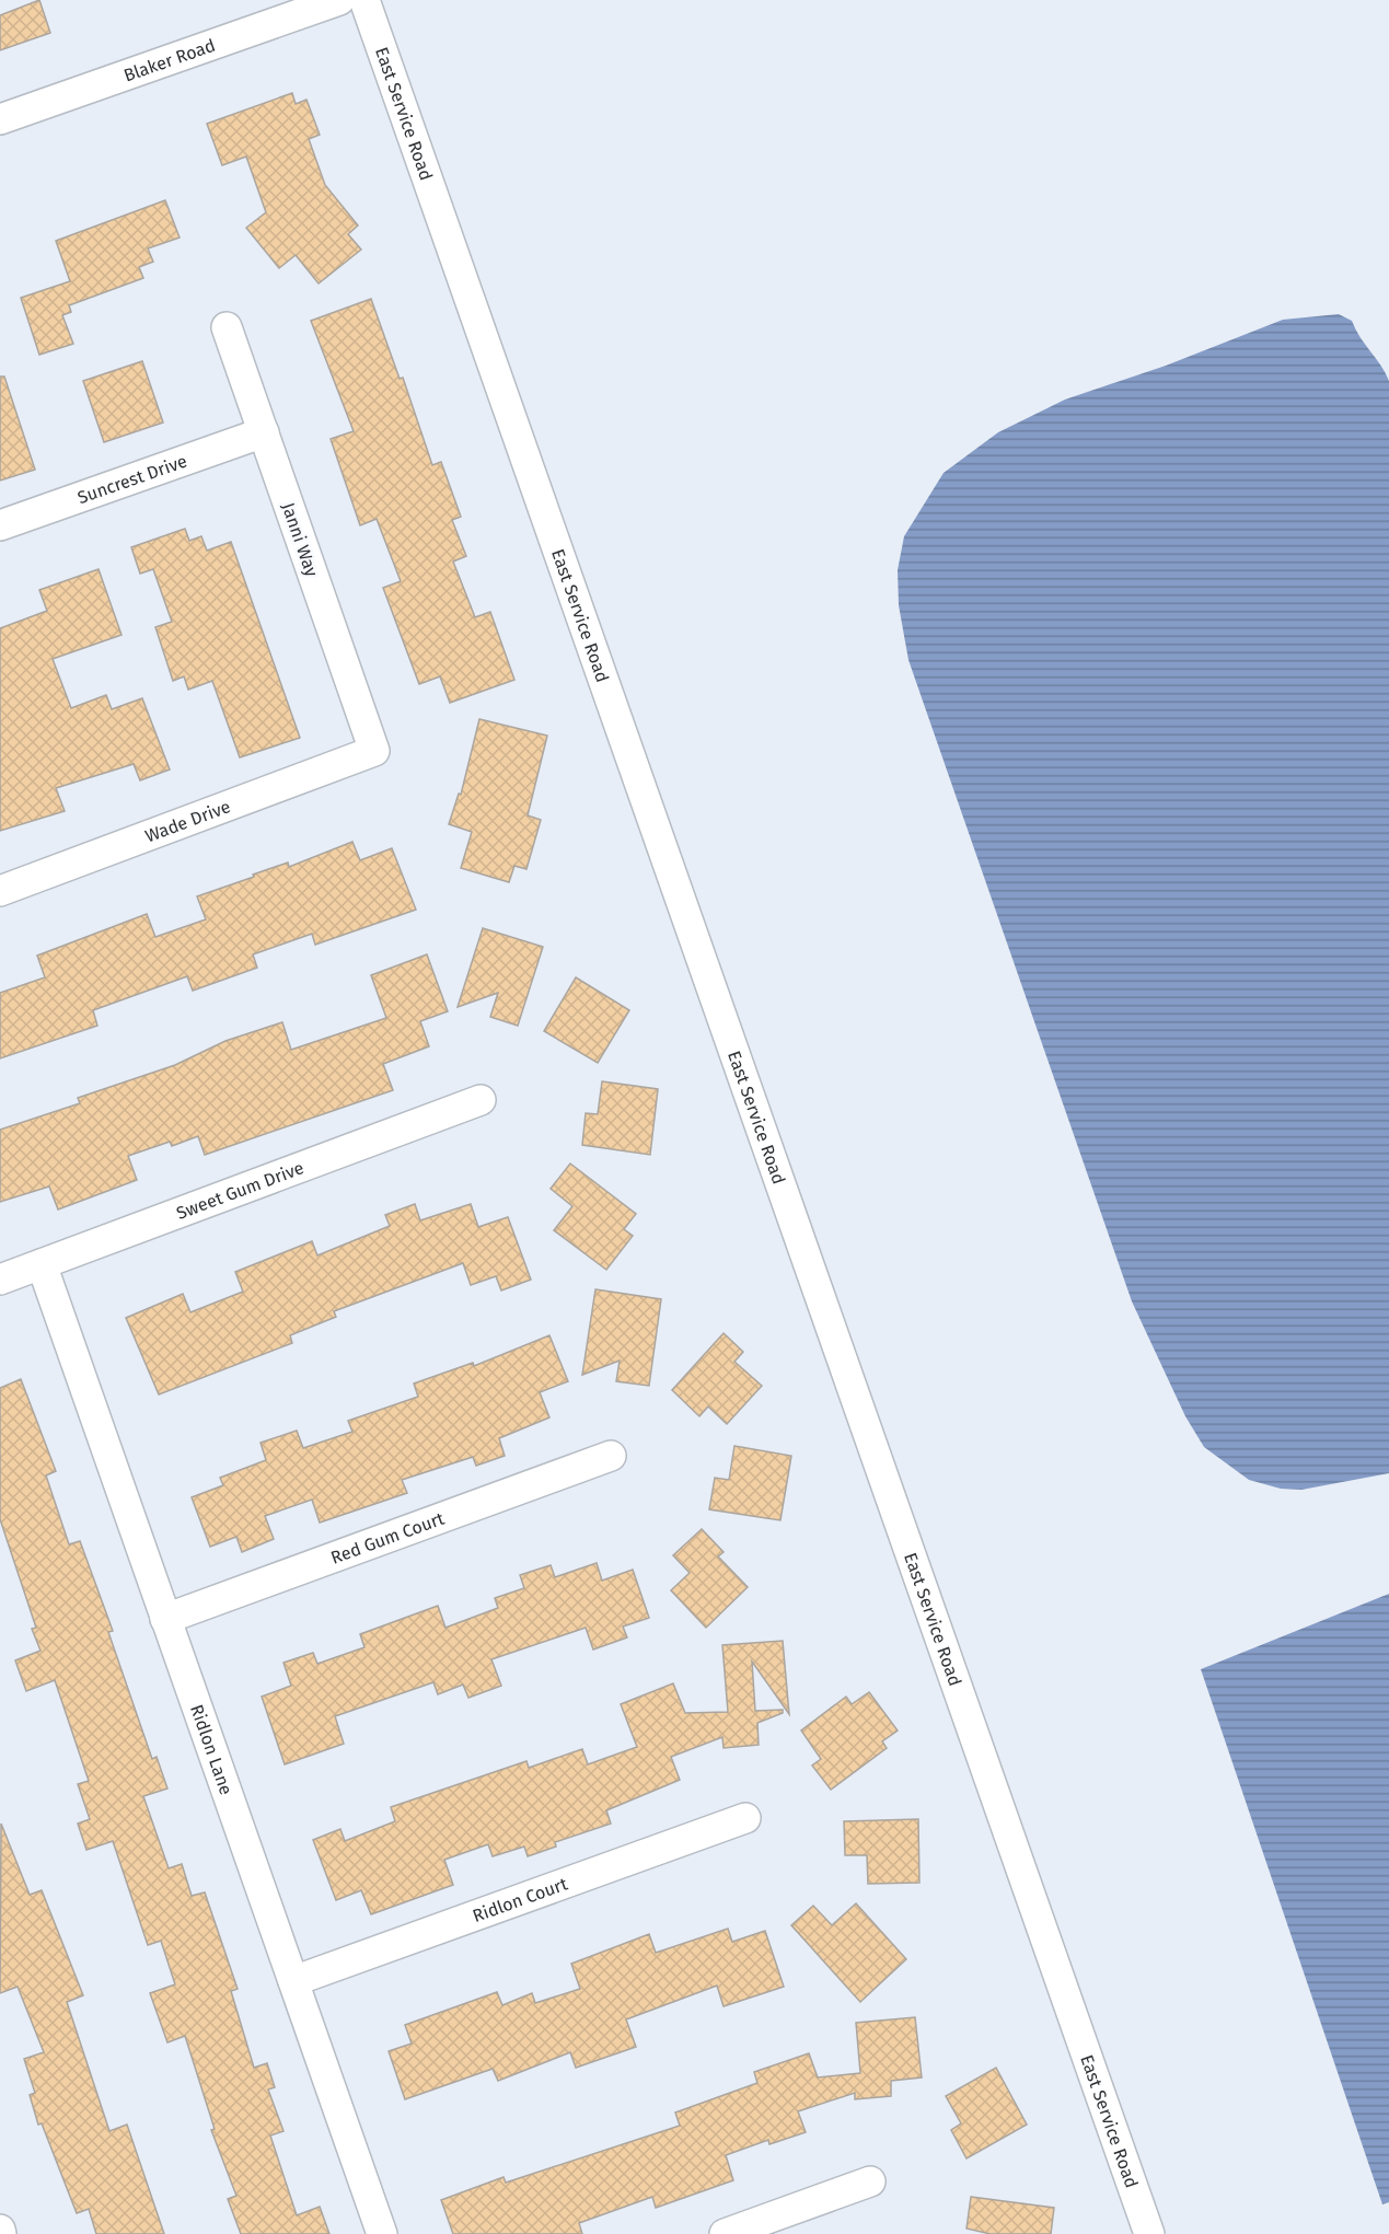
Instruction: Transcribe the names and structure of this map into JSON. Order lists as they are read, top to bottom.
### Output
{
  "streets": {
    "street": [
      "Blaker Road",
      "East Service Road",
      "Suncrest Drive",
      "Janni Way",
      "Wade Drive",
      "Sweet Gum Drive",
      "Red Gum Court",
      "Ridlon Lane",
      "Ridlon Court"
    ]
  },
  "crossings": [
    ["Suncrest Drive", "Janni Way"],
    ["Janni Way", "Wade Drive"],
    ["Sweet Gum Drive", "Ridlon Lane"],
    ["Red Gum Court", "Ridlon Lane"],
    ["Ridlon Lane", "Ridlon Court"]
  ]
}
